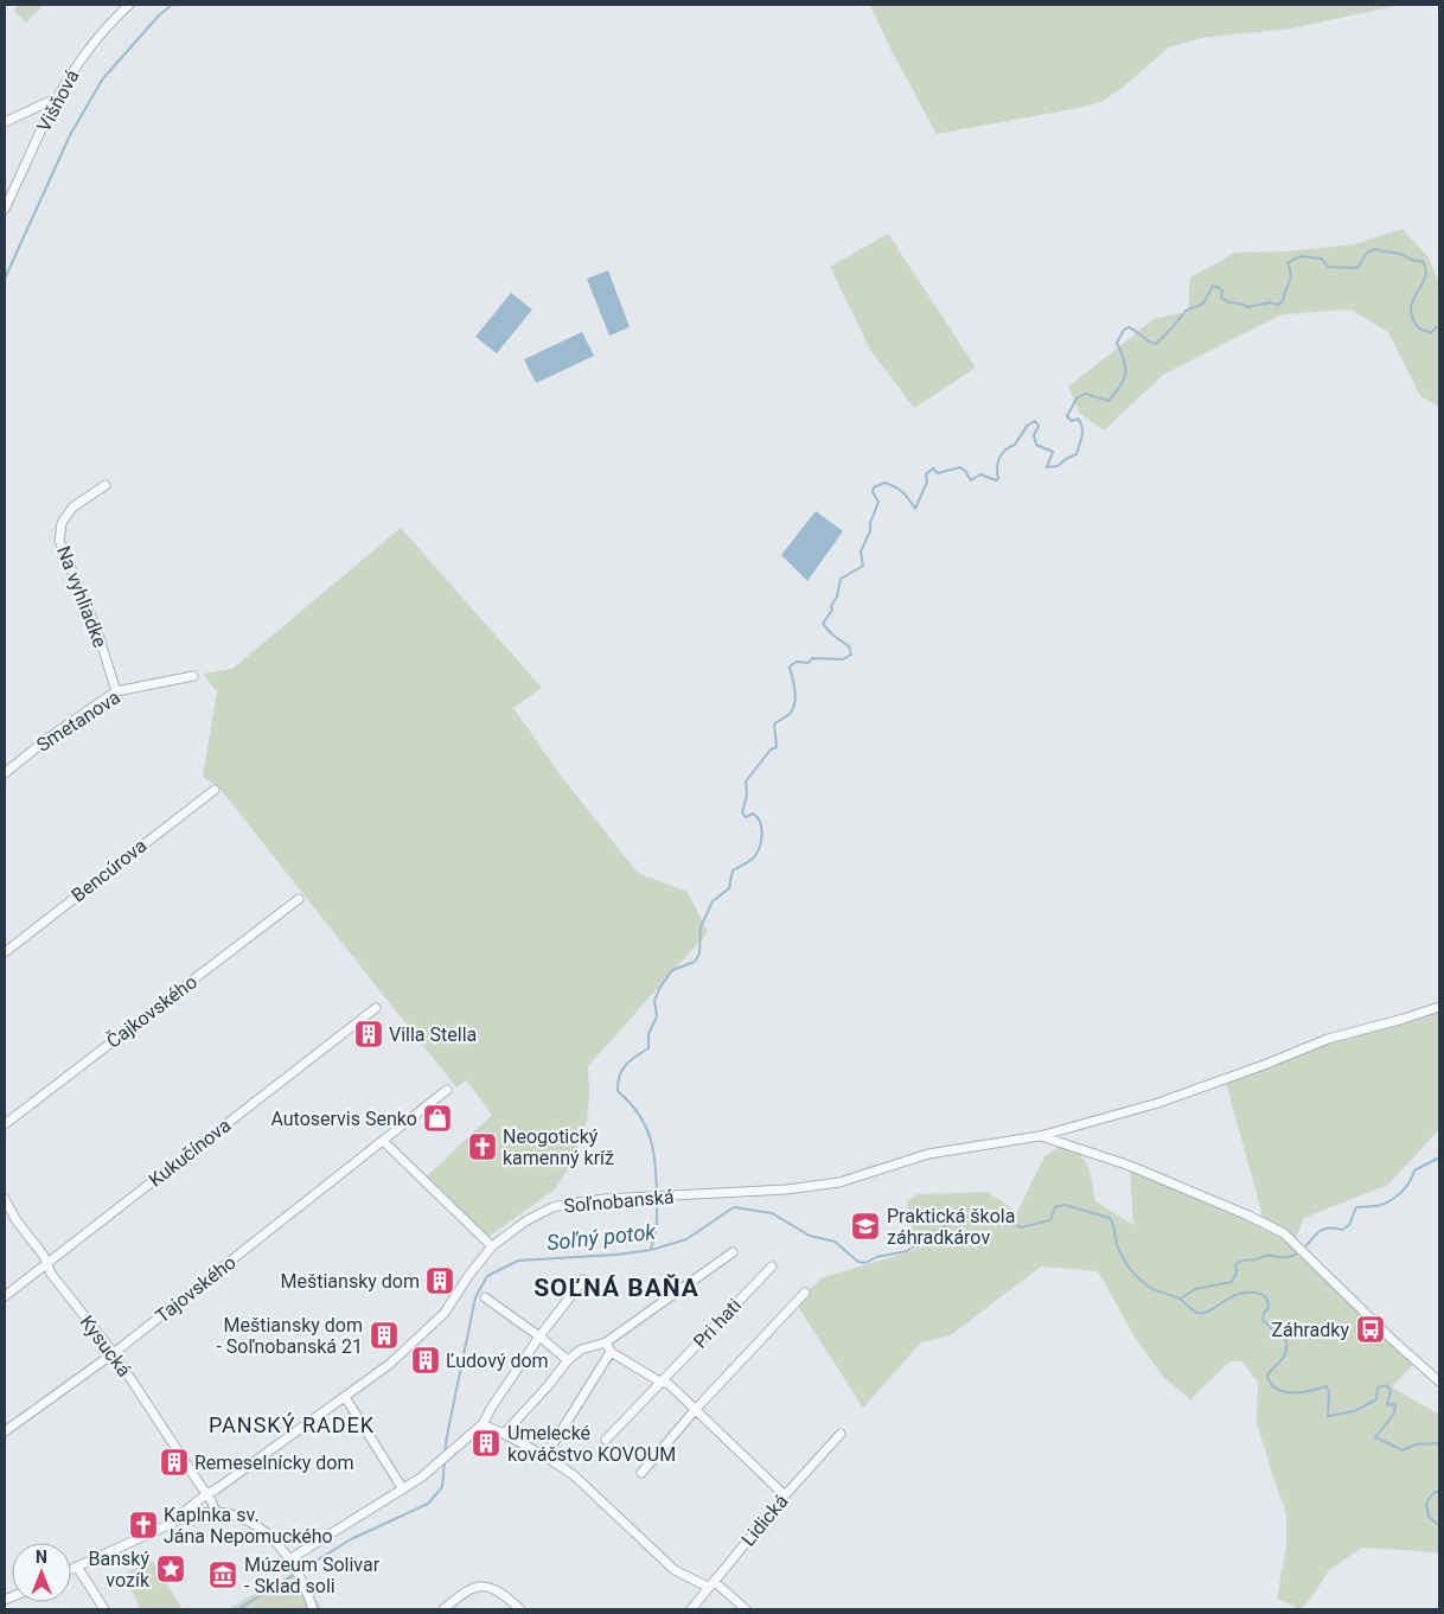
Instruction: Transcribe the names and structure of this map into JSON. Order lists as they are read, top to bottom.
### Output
{
  "streets": {
    "street": [
      "Višňová",
      "Na vyhliadke",
      "Smetanova",
      "Bencúrova",
      "Čajkovského",
      "Kukučínova",
      "Soľnobanská",
      "Tajovského",
      "Pri hati",
      "Kysucká",
      "Lidická"
    ]
  },
  "crossings": [
    ["Na vyhliadke", "Smetanova"],
    ["Kukučínova", "Kysucká"],
    ["Soľnobanská", "Kysucká"],
    ["Tajovského", "Kysucká"]
  ],
  "districts": ["SOĽNÁ BAŇA", "PANSKÝ RADEK"],
  "water": ["Soľný potok"],
  "places": {
    "building": [
      "Villa Stella",
      "Meštiansky dom",
      "Meštiansky dom - Soľnobanská 21",
      "Ľudový dom",
      "Umelecké kováčstvo KOVOUM",
      "Remeselnícky dom"
    ],
    "shop": ["Autoservis Senko"],
    "church": ["Neogotický kamenný kríž", "Kaplnka sv. Jána Nepomuckého"],
    "school or university": ["Praktická škola záhradkárov"],
    "bus stop": ["Záhradky"],
    "place": ["Banský vozík"],
    "museum": ["Múzeum Solivar - Sklad soli"]
  },
  "north": "top"
}
